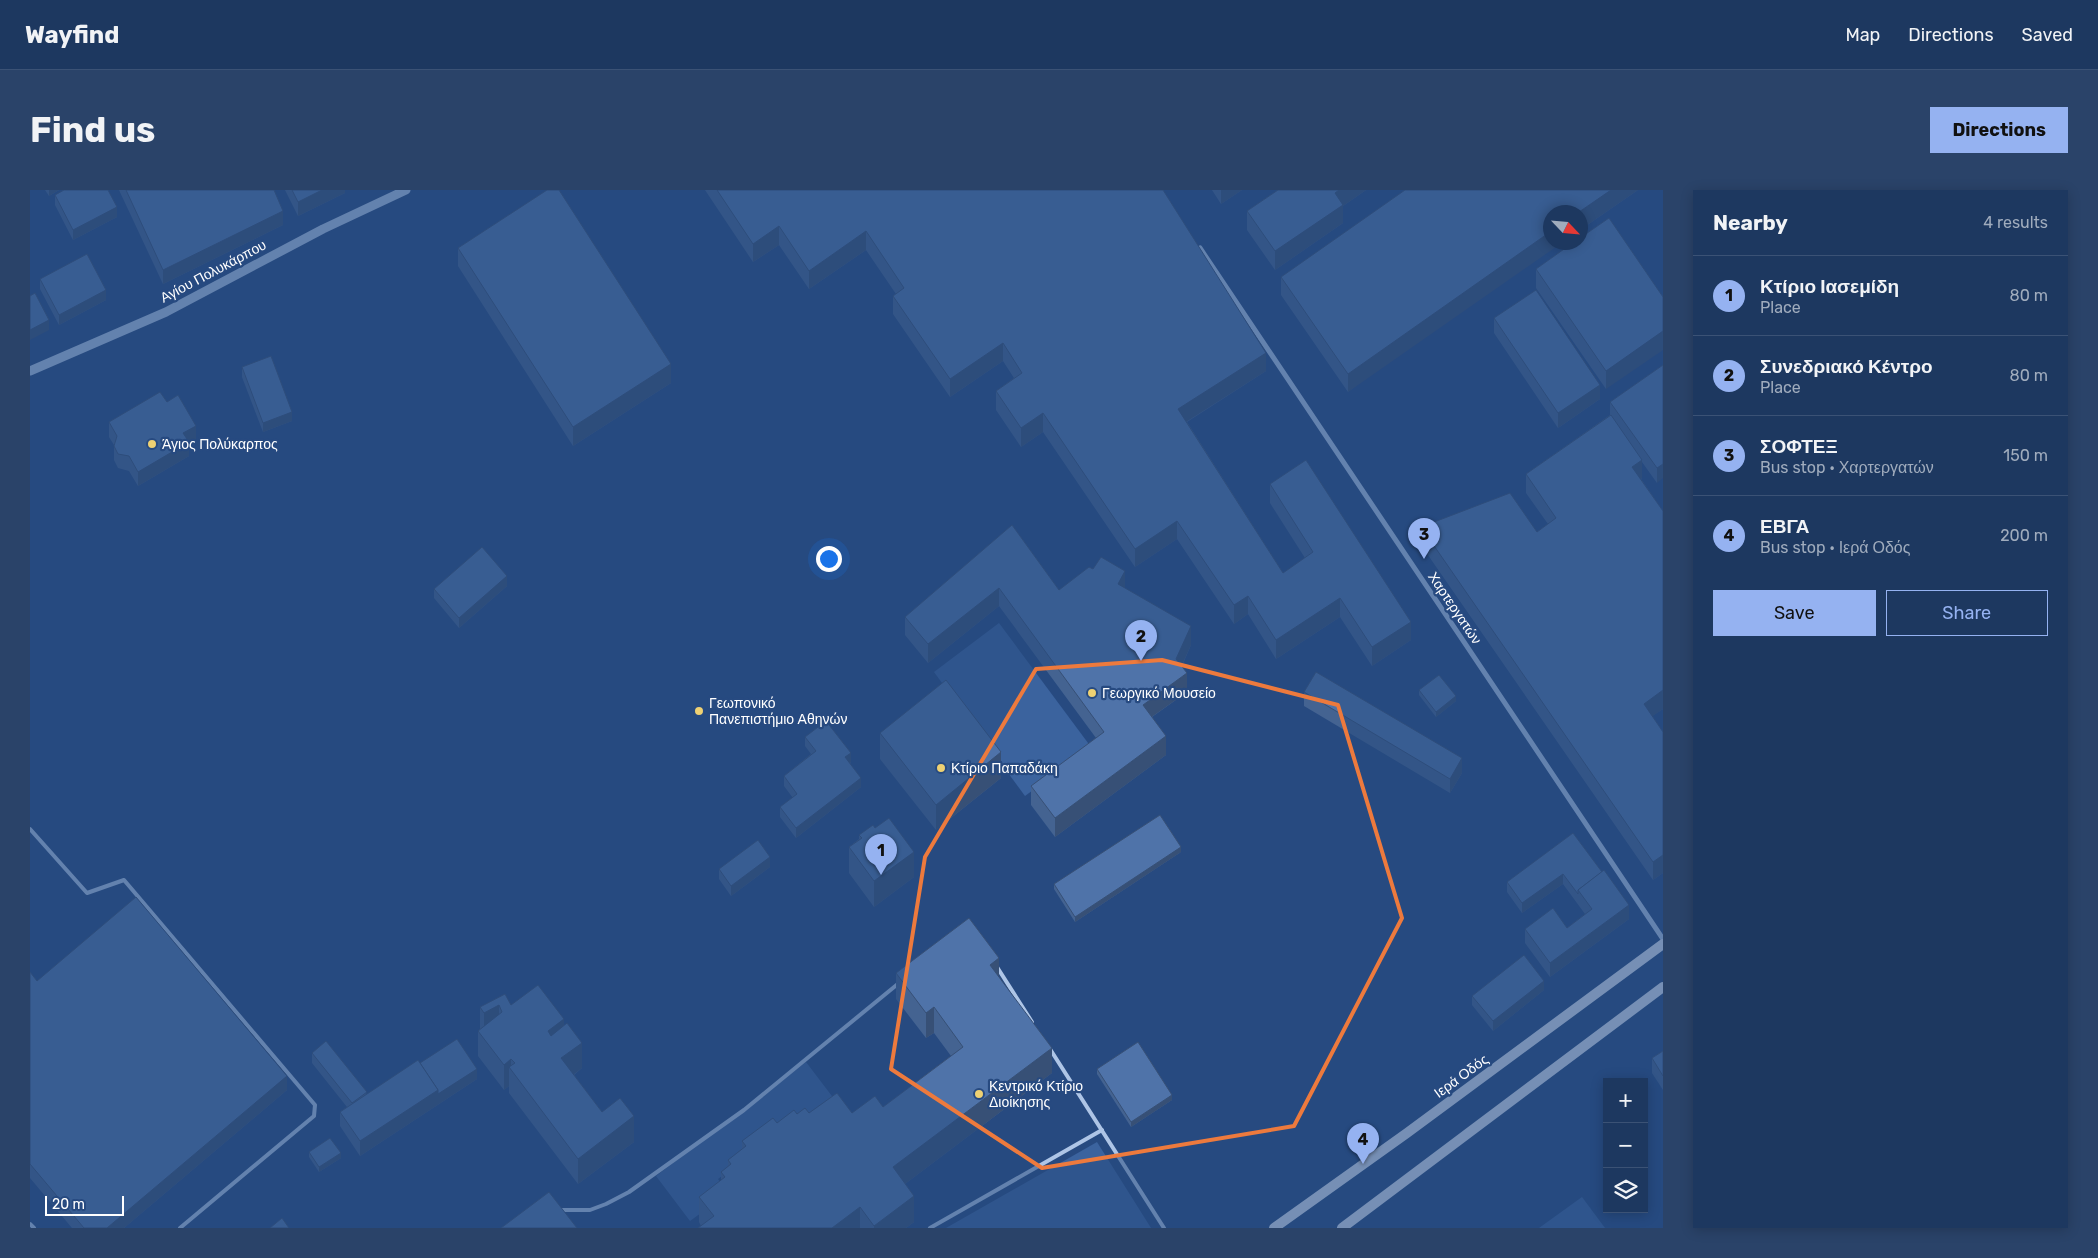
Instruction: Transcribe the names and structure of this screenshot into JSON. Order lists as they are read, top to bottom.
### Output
{
  "streets": {
    "main road": ["Ιερά Οδός"],
    "street": ["Αγίου Πολυκάρπου", "Χαρτεργατών"]
  },
  "places": [
    "Άγιος Πολύκαρπος",
    "Γεωργικό Μουσείο",
    "Γεωπονικό Πανεπιστήμιο Αθηνών",
    "Κτίριο Παπαδάκη",
    "Κεντρικό Κτίριο Διοίκησης"
  ],
  "scale_bar": "20 m",
  "north": "bottom right",
  "page": {
    "header": "Wayfind",
    "nav": ["Map", "Directions", "Saved"],
    "buttons": [
      "Directions",
      ["Save", "Share"]
    ],
    "title": "Find us",
    "heading": ["Nearby", "4 results"],
    "list": [
      {
        "mark": "1",
        "name": "Κτίριο Ιασεμίδη",
        "note": "Place",
        "value": "80 m"
      },
      {
        "mark": "2",
        "name": "Συνεδριακό Κέντρο",
        "note": "Place",
        "value": "80 m"
      },
      {
        "mark": "3",
        "name": "ΣΟΦΤΕΞ",
        "note": "Bus stop · Χαρτεργατών",
        "value": "150 m"
      },
      {
        "mark": "4",
        "name": "ΕΒΓΑ",
        "note": "Bus stop · Ιερά Οδός",
        "value": "200 m"
      }
    ],
    "pins": [
      "3",
      "2",
      "1",
      "4"
    ],
    "map_buttons": ["+", "−"],
    "scale": "20 m"
  }
}
